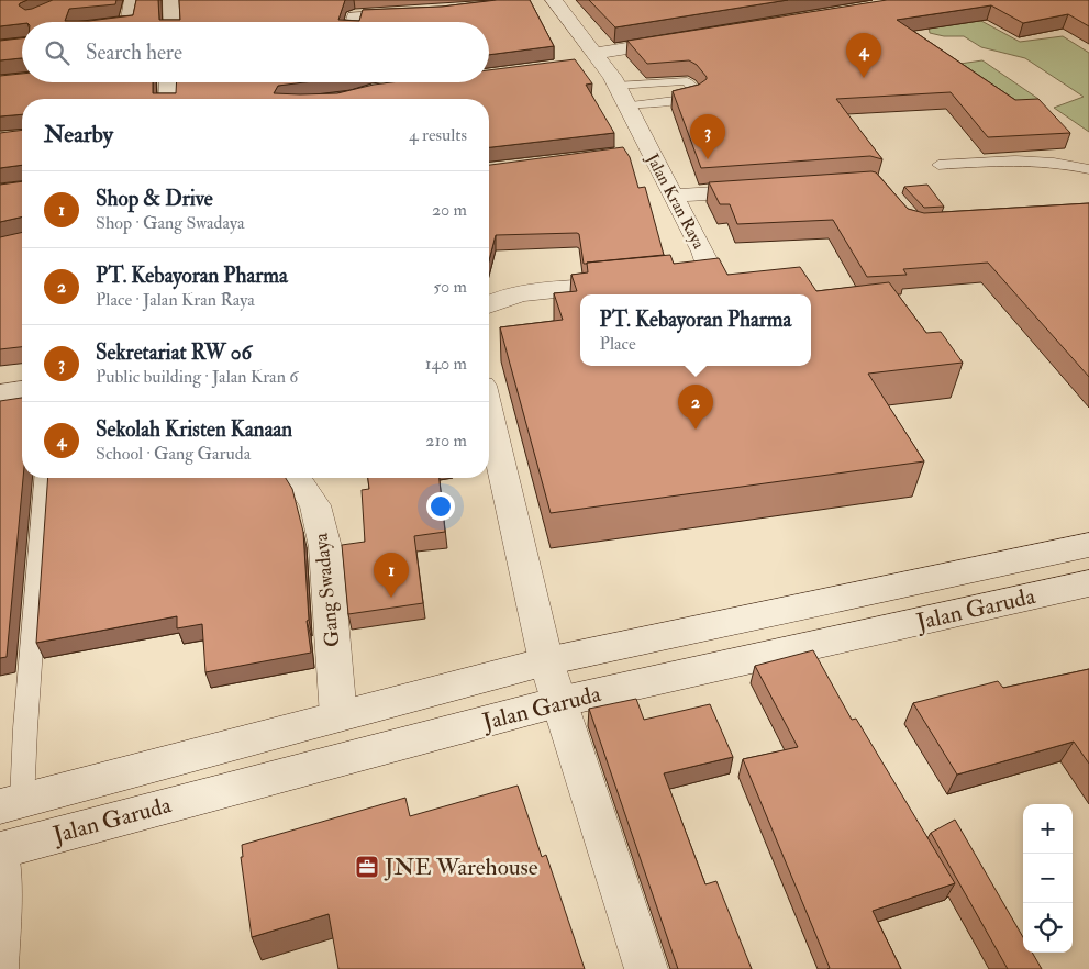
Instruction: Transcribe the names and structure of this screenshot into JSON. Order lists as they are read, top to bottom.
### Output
{
  "streets": {
    "street": ["Jalan Kran Raya", "Gang Swadaya", "Jalan Garuda"]
  },
  "crossings": [
    ["Gang Swadaya", "Jalan Garuda"]
  ],
  "places": {
    "office": ["JNE Warehouse"]
  },
  "page": {
    "search": "Search here",
    "pins": [
      "4",
      "3",
      "2",
      "1"
    ],
    "heading": ["Nearby", "4 results"],
    "list": [
      {
        "mark": "1",
        "name": "Shop & Drive",
        "note": "Shop · Gang Swadaya",
        "value": "20 m"
      },
      {
        "mark": "2",
        "name": "PT. Kebayoran Pharma",
        "note": "Place · Jalan Kran Raya",
        "value": "50 m"
      },
      {
        "mark": "3",
        "name": "Sekretariat RW 06",
        "note": "Public building · Jalan Kran 6",
        "value": "140 m"
      },
      {
        "mark": "4",
        "name": "Sekolah Kristen Kanaan",
        "note": "School · Gang Garuda",
        "value": "210 m"
      }
    ],
    "popup": ["PT. Kebayoran Pharma", "Place"],
    "map_buttons": ["+", "−"]
  }
}
